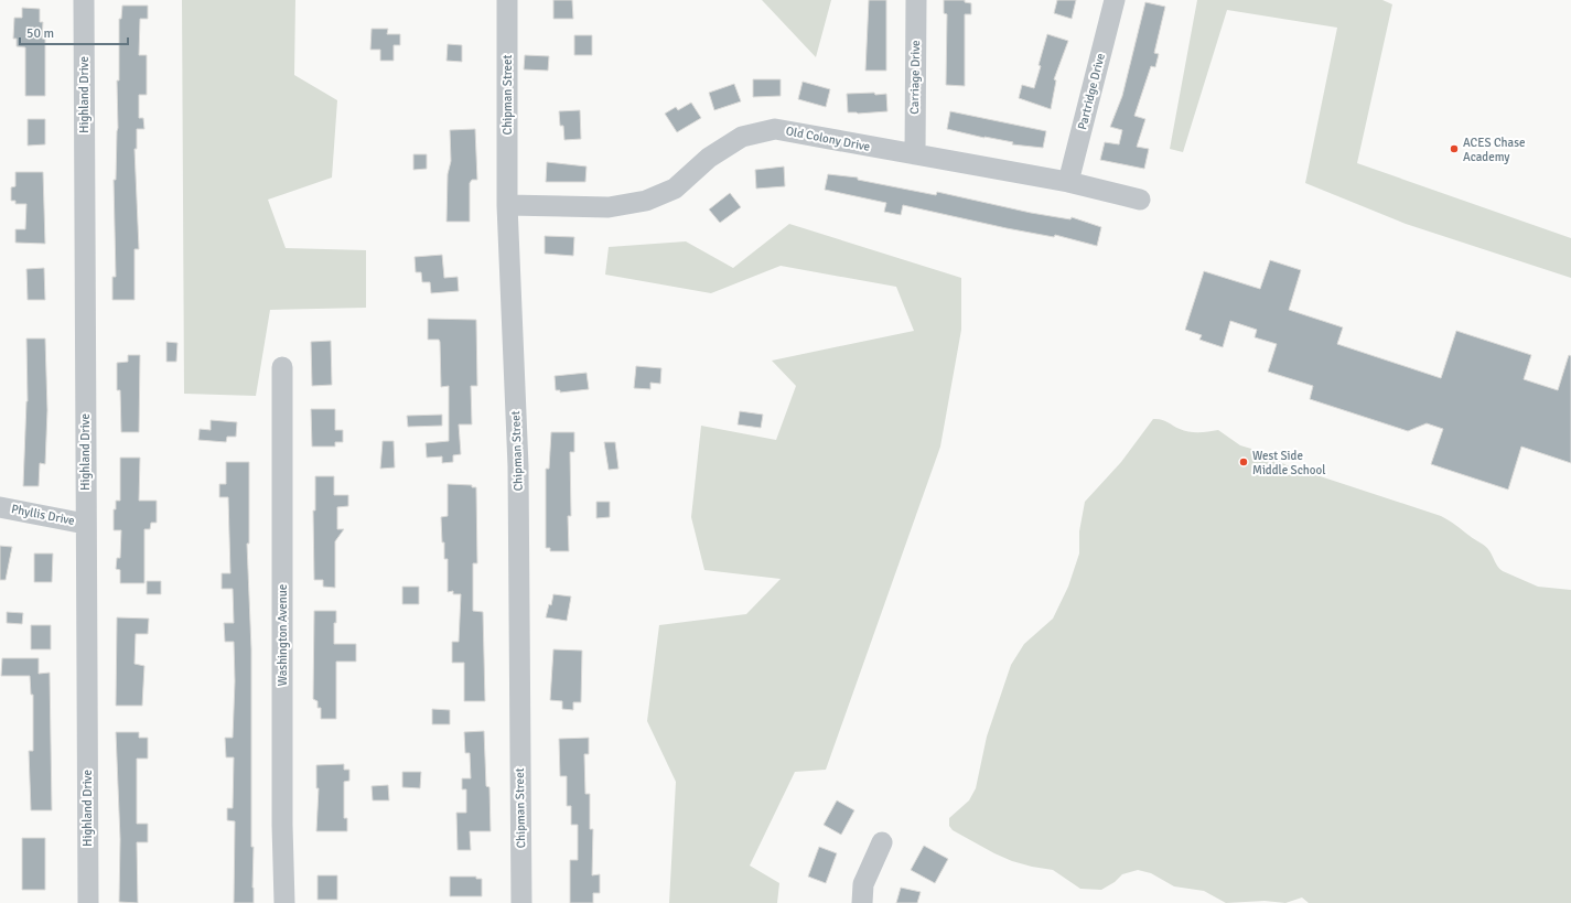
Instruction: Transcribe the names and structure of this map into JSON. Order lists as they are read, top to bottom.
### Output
{
  "streets": {
    "street": [
      "Carriage Drive",
      "Partridge Drive",
      "Highland Drive",
      "Chipman Street",
      "Old Colony Drive",
      "Phyllis Drive",
      "Washington Avenue"
    ]
  },
  "crossings": [
    ["Carriage Drive", "Old Colony Drive"],
    ["Partridge Drive", "Old Colony Drive"],
    ["Highland Drive", "Phyllis Drive"],
    ["Chipman Street", "Old Colony Drive"]
  ],
  "places": ["ACES Chase Academy", "West Side Middle School"],
  "scale_bar": "50 m"
}
